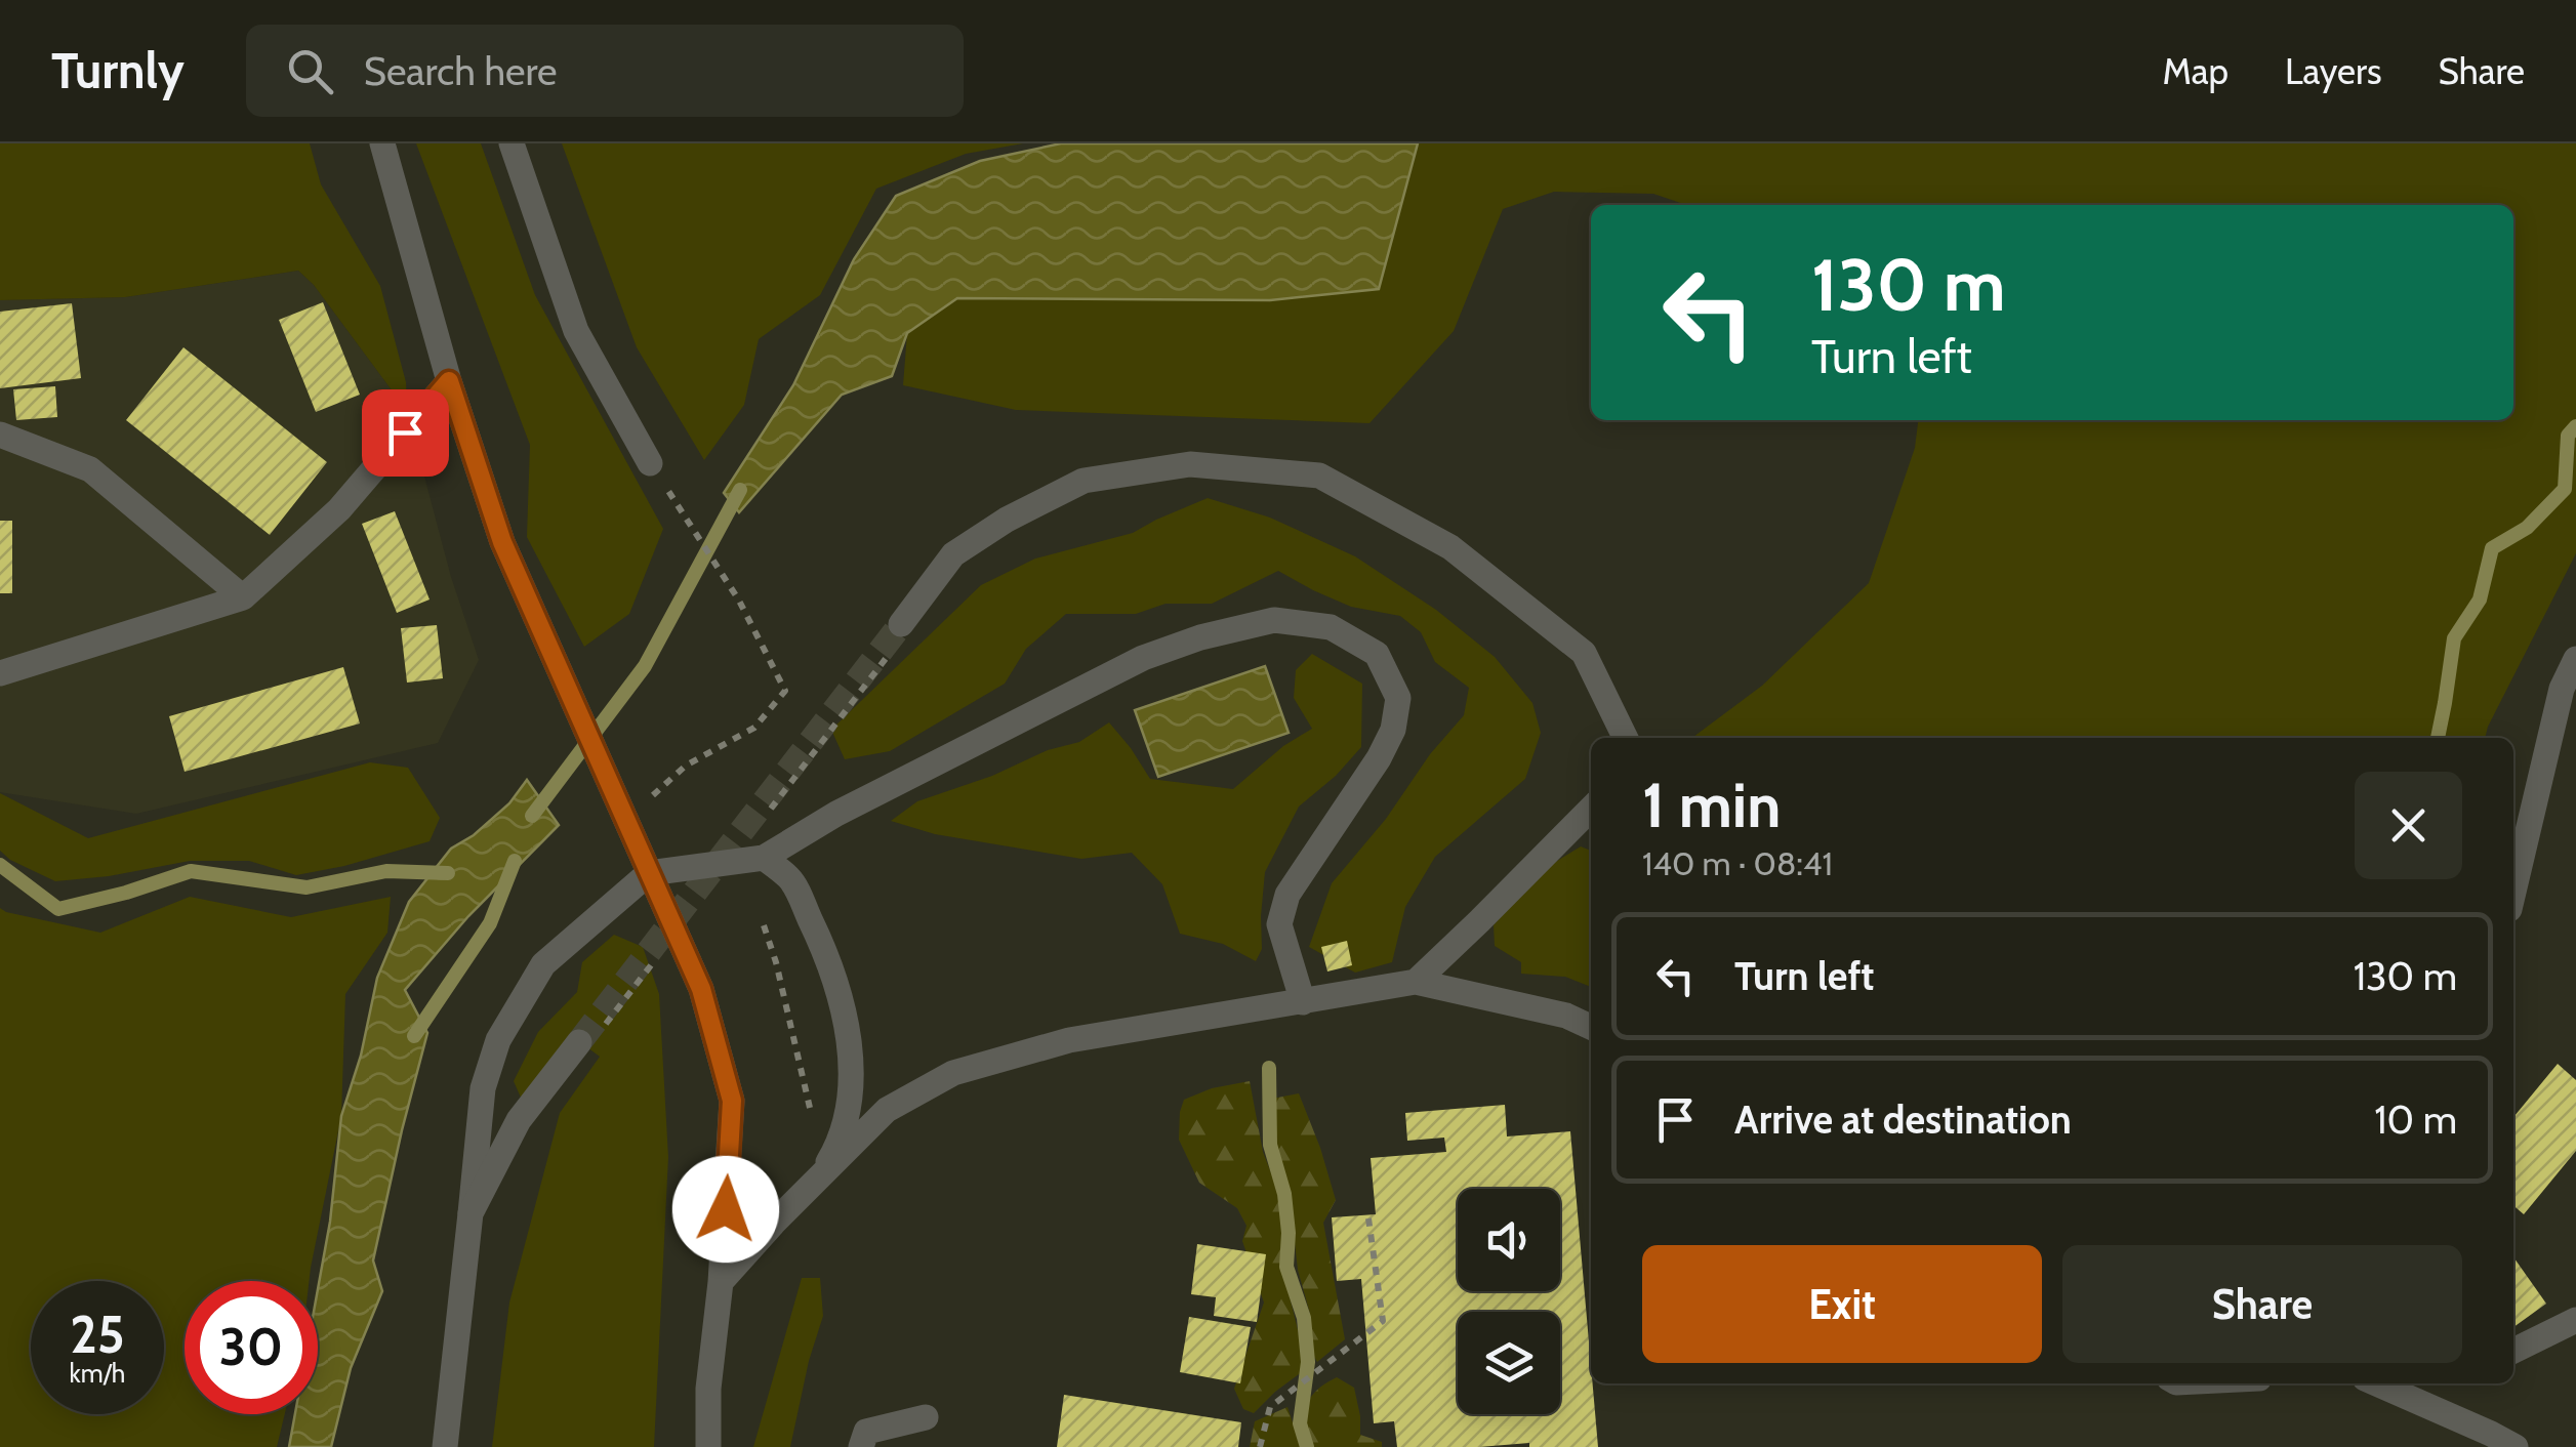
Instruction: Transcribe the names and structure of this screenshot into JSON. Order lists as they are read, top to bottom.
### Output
{
  "page": {
    "header": "Turnly",
    "search": "Search here",
    "nav": ["Map", "Layers", "Share"],
    "turn": ["130 m", "Turn left"],
    "heading": ["1 min", "140 m · 08:41"],
    "list": [
      {
        "name": "Turn left",
        "value": "130 m"
      },
      {
        "name": "Arrive at destination",
        "value": "10 m"
      }
    ],
    "buttons": ["Exit", "Share"],
    "speed": "25 km/h",
    "limit": "30"
  }
}
